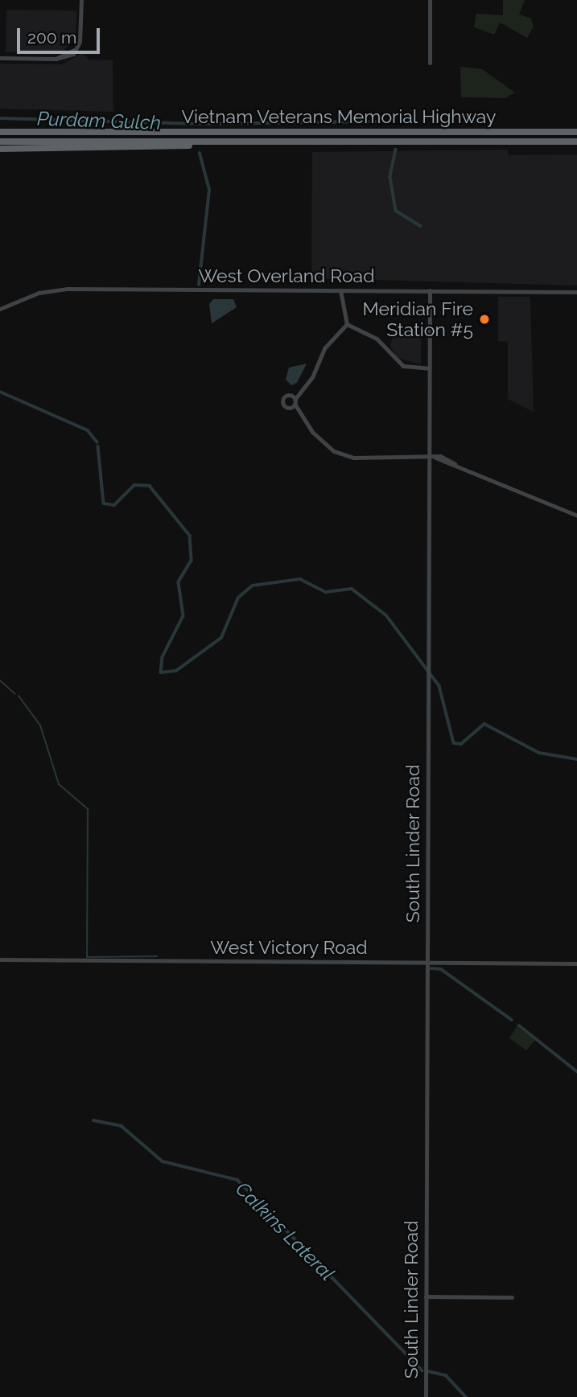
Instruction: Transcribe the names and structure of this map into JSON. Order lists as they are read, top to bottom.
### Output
{
  "streets": {
    "highway": ["Vietnam Veterans Memorial Highway"],
    "street": ["West Overland Road", "South Linder Road", "West Victory Road"]
  },
  "crossings": [
    ["West Overland Road", "South Linder Road"],
    ["South Linder Road", "West Victory Road"]
  ],
  "water": ["Purdam Gulch", "Calkins Lateral"],
  "places": ["Meridian Fire Station #5"],
  "scale_bar": "200 m"
}
